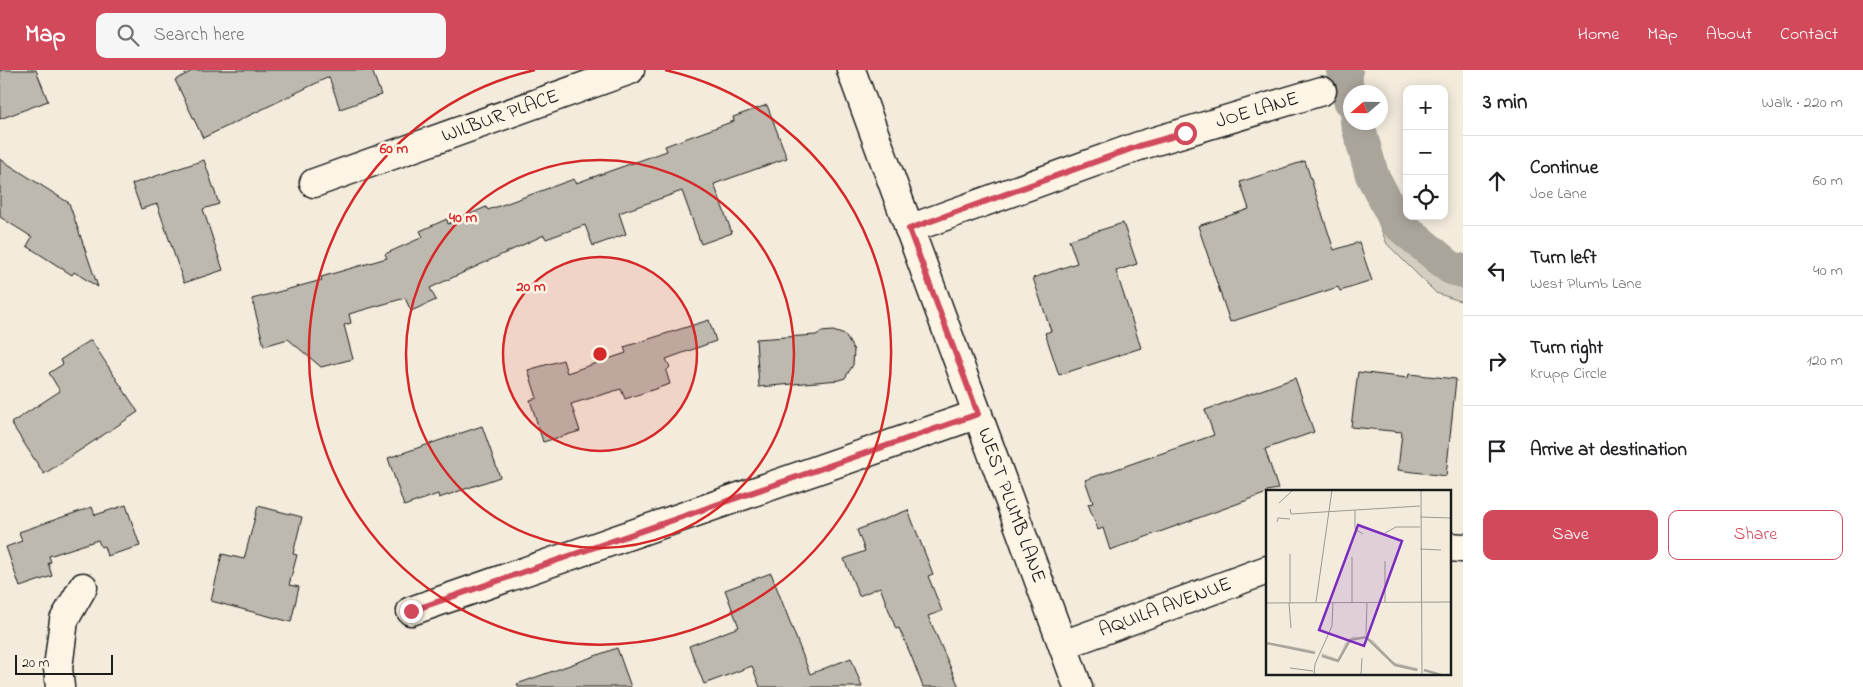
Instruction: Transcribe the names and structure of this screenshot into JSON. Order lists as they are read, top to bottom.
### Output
{
  "streets": {
    "street": [
      "JOE LANE",
      "WILBUR PLACE",
      "WEST PLUMB LANE",
      "AQUILA AVENUE"
    ]
  },
  "crossings": [
    ["JOE LANE", "WEST PLUMB LANE"],
    ["WEST PLUMB LANE", "AQUILA AVENUE"]
  ],
  "scale_bar": "20 m",
  "north": "left",
  "page": {
    "header": "Map",
    "search": "Search here",
    "nav": [
      "Home",
      "Map",
      "About",
      "Contact"
    ],
    "heading": ["3 min", "Walk · 220 m"],
    "map_buttons": ["+", "−"],
    "list": [
      ["Continue", "Joe Lane", "60 m"],
      ["Turn left", "West Plumb Lane", "40 m"],
      ["Turn right", "Krupp Circle", "120 m"],
      "Arrive at destination"
    ],
    "buttons": ["Save", "Share"],
    "scale": "20 m"
  },
  "rings": ["60 m", "40 m", "20 m"]
}
